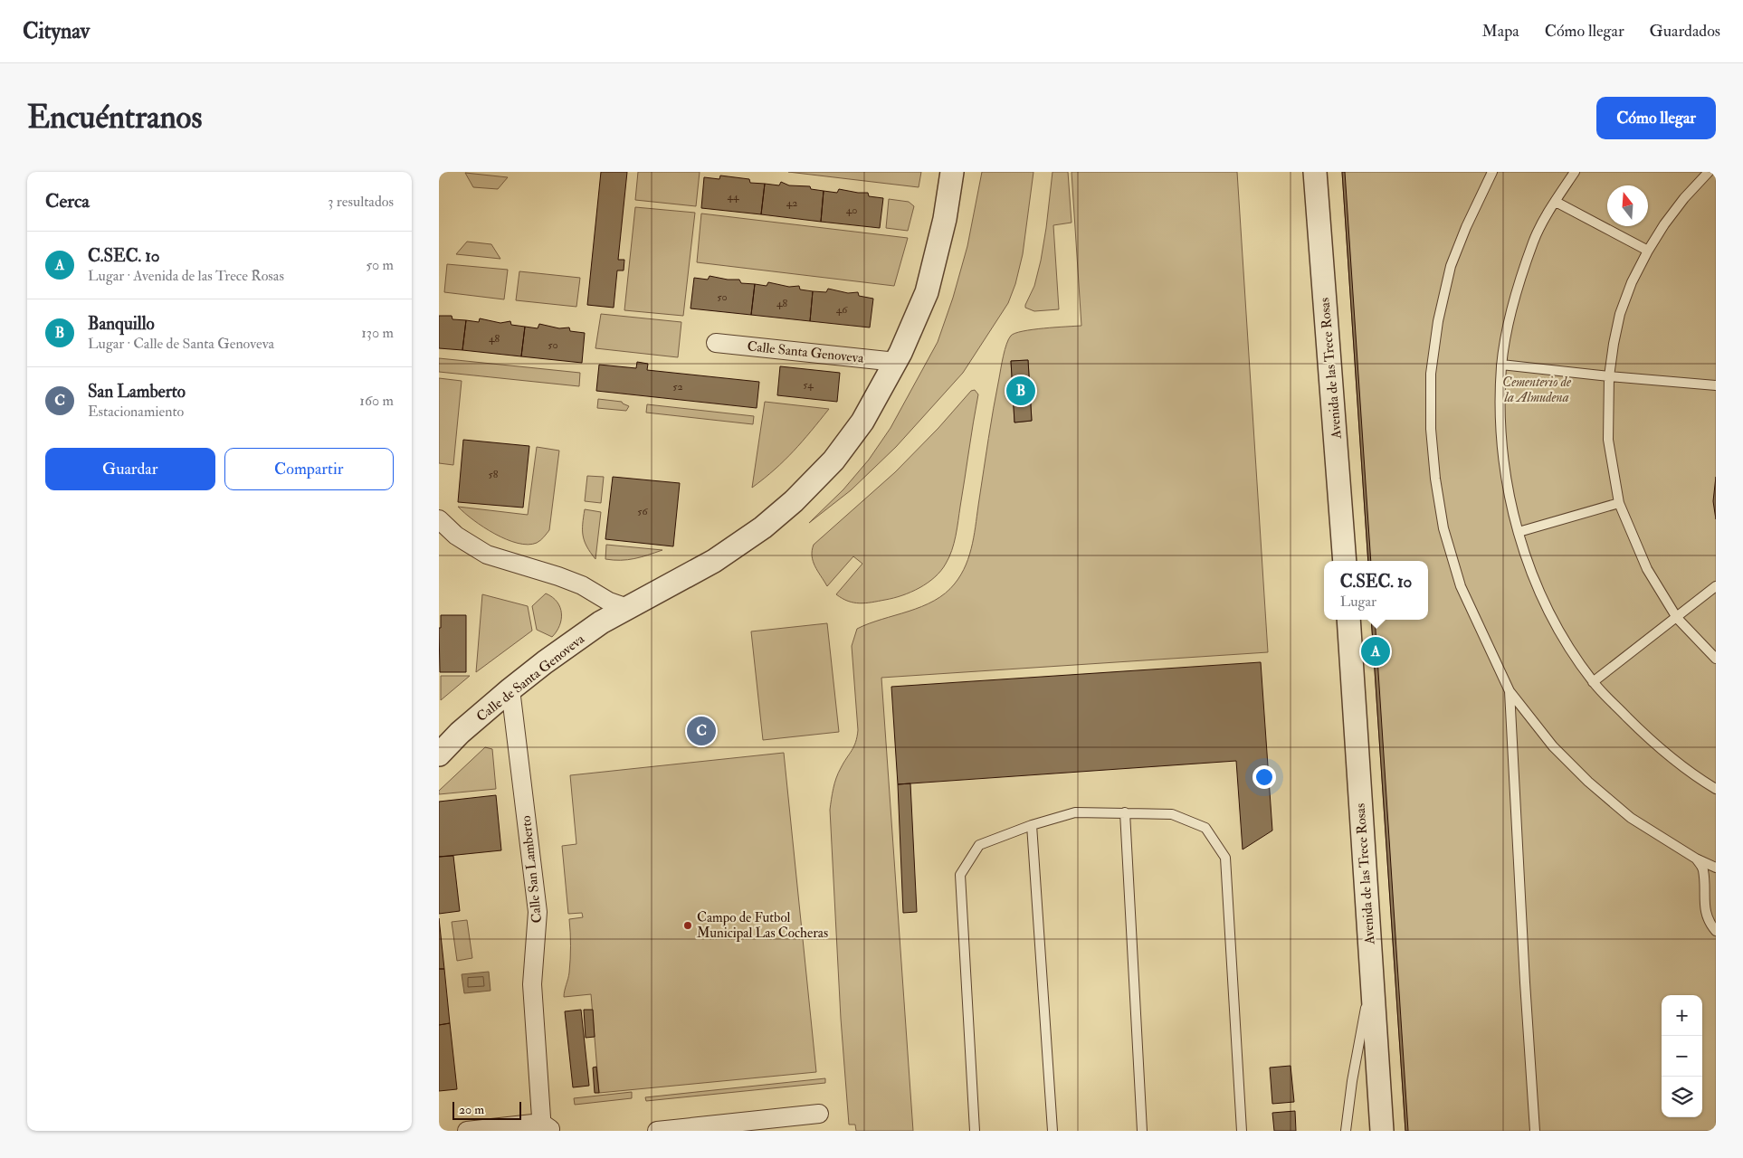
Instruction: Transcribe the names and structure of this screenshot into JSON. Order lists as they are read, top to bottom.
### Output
{
  "streets": {
    "street": [
      "Calle Santa Genoveva",
      "Avenida de las Trece Rosas",
      "Calle de Santa Genoveva",
      "Calle San Lamberto"
    ]
  },
  "crossings": [
    ["Calle Santa Genoveva", "Calle de Santa Genoveva"],
    ["Calle de Santa Genoveva", "Calle San Lamberto"]
  ],
  "parks": ["Cementerio de la Almudena"],
  "places": ["Campo de Futbol Municipal Las Cocheras"],
  "house_numbers": [
    "44",
    "42",
    "40",
    "50",
    "48",
    "46",
    "48",
    "50",
    "54",
    "52",
    "58",
    "56"
  ],
  "scale_bar": "20 m",
  "north": "top",
  "page": {
    "header": "Citynav",
    "nav": ["Mapa", "Cómo llegar", "Guardados"],
    "buttons": [
      "Cómo llegar",
      ["Guardar", "Compartir"]
    ],
    "title": "Encuéntranos",
    "heading": ["Cerca", "3 resultados"],
    "list": [
      {
        "mark": "A",
        "name": "C.SEC. 10",
        "note": "Lugar · Avenida de las Trece Rosas",
        "value": "50 m"
      },
      {
        "mark": "B",
        "name": "Banquillo",
        "note": "Lugar · Calle de Santa Genoveva",
        "value": "130 m"
      },
      {
        "mark": "C",
        "name": "San Lamberto",
        "note": "Estacionamiento",
        "value": "160 m"
      }
    ],
    "pins": ["B", "A", "C"],
    "popup": ["C.SEC. 10", "Lugar"],
    "map_buttons": ["+", "−"],
    "scale": "20 m"
  }
}
